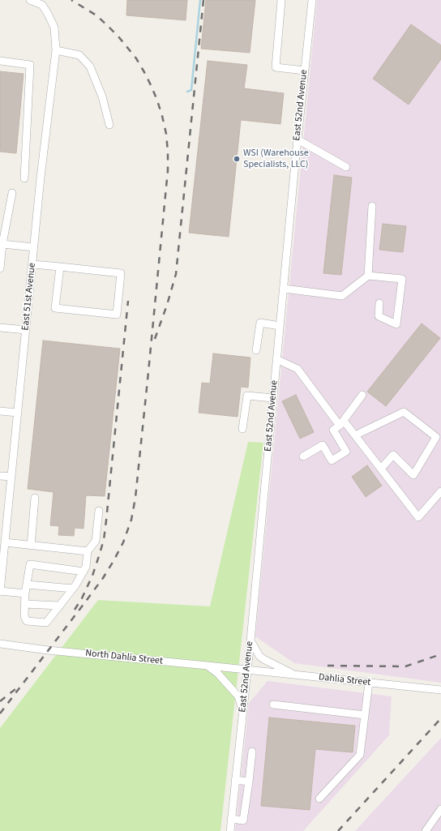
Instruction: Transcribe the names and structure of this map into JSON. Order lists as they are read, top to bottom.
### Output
{
  "streets": {
    "street": [
      "East 52nd Avenue",
      "East 51st Avenue",
      "North Dahlia Street",
      "Dahlia Street"
    ]
  },
  "crossings": [
    ["East 52nd Avenue", "North Dahlia Street"],
    ["East 52nd Avenue", "Dahlia Street"],
    ["North Dahlia Street", "Dahlia Street"]
  ],
  "places": ["WSI (Warehouse Specialists, LLC)"]
}
